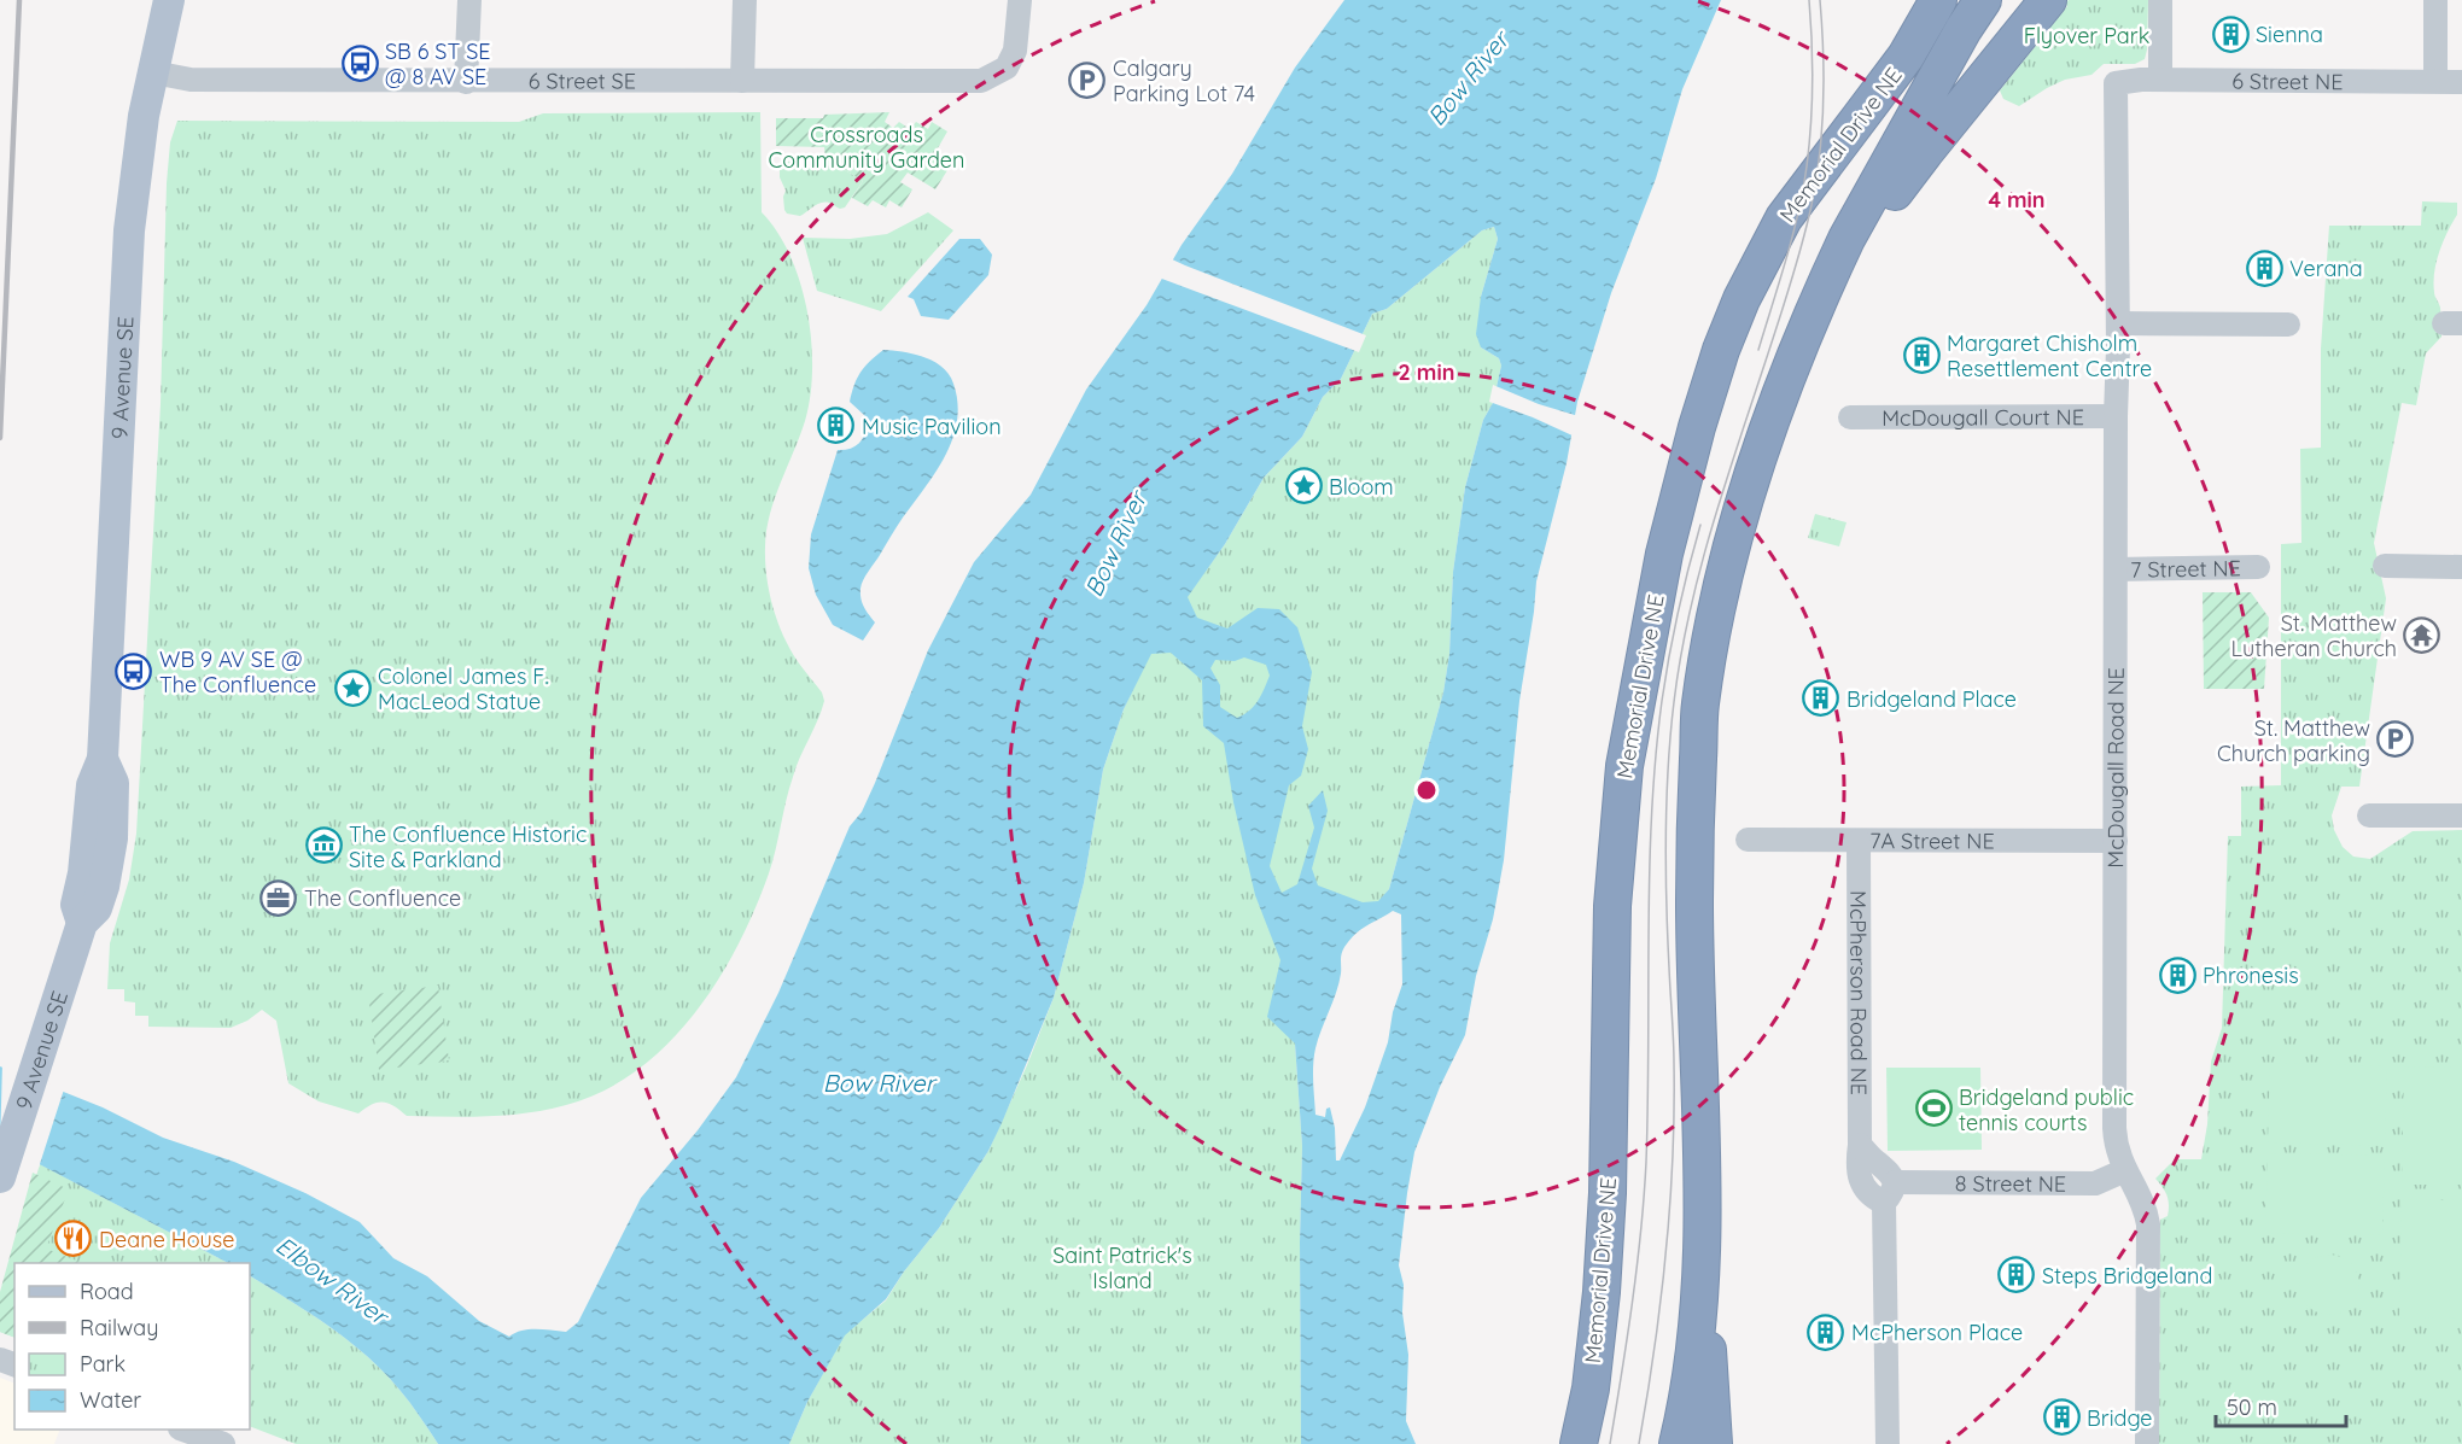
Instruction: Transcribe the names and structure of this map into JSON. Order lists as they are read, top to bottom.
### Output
{
  "streets": {
    "highway": ["Memorial Drive NE"],
    "main road": ["9 Avenue SE"],
    "street": [
      "6 Street NE",
      "6 Street SE",
      "McDougall Court NE",
      "7 Street NE",
      "McDougall Road NE",
      "7A Street NE",
      "McPherson Road NE",
      "8 Street NE"
    ]
  },
  "crossings": [
    ["6 Street NE", "McDougall Road NE"],
    ["6 Street SE", "9 Avenue SE"],
    ["McDougall Court NE", "McDougall Road NE"],
    ["7 Street NE", "McDougall Road NE"],
    ["McDougall Road NE", "7A Street NE"],
    ["McDougall Road NE", "8 Street NE"],
    ["7A Street NE", "McPherson Road NE"],
    ["McPherson Road NE", "8 Street NE"]
  ],
  "water": ["Bow River", "Elbow River"],
  "parks": ["Flyover Park", "Crossroads Community Garden", "Saint Patrick's Island"],
  "places": {
    "building": [
      "Sienna",
      "Verana",
      "Margaret Chisholm Resettlement Centre",
      "Music Pavilion",
      "Bridgeland Place",
      "Phronesis",
      "Steps Bridgeland",
      "McPherson Place",
      "Bridge"
    ],
    "bus stop": ["SB 6 ST SE @ 8 AV SE", "WB 9 AV SE @ The Confluence"],
    "parking": ["Calgary Parking Lot 74", "St. Matthew Church parking"],
    "place": ["Bloom", "Colonel James F. MacLeod Statue"],
    "temple": ["St. Matthew Lutheran Church"],
    "museum": ["The Confluence Historic Site & Parkland"],
    "office": ["The Confluence"],
    "sports": ["Bridgeland public tennis courts"],
    "restaurant": ["Deane House"]
  },
  "legend": [
    "Road",
    "Railway",
    "Park",
    "Water"
  ],
  "scale_bar": "50 m",
  "rings": ["4 min", "2 min"]
}
